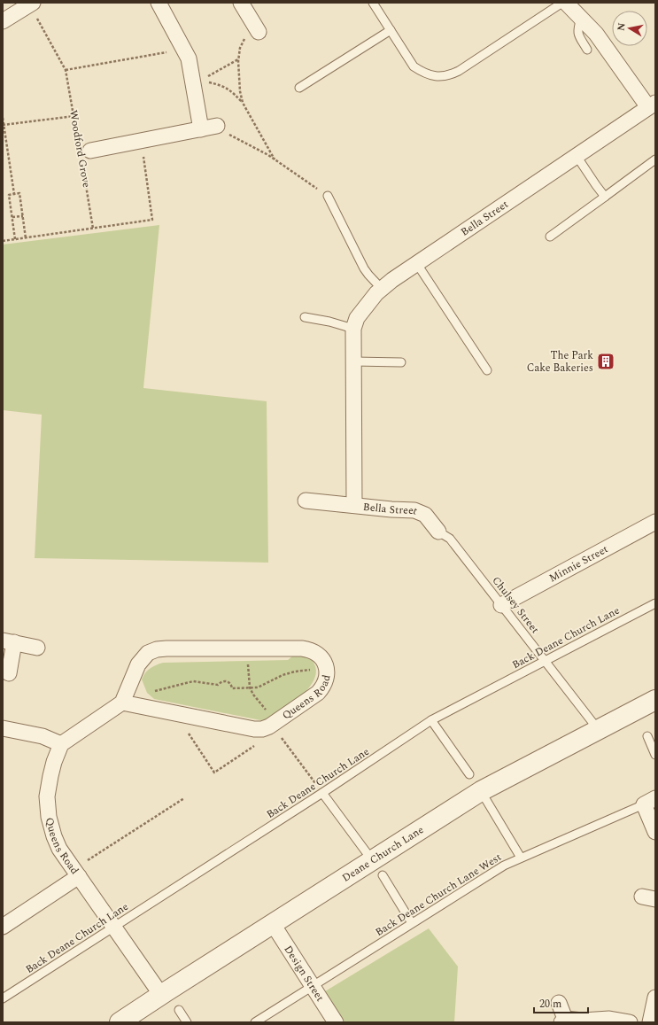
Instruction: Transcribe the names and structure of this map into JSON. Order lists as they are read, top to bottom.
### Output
{
  "streets": {
    "street": [
      "Woodford Grove",
      "Bella Street",
      "Minnie Street",
      "Queens Road",
      "Deane Church Lane",
      "Design Street"
    ],
    "lane": ["Chulsey Street", "Back Deane Church Lane", "Back Deane Church Lane West"]
  },
  "crossings": [
    ["Bella Street", "Chulsey Street"],
    ["Minnie Street", "Chulsey Street"],
    ["Chulsey Street", "Back Deane Church Lane"],
    ["Chulsey Street", "Deane Church Lane"],
    ["Back Deane Church Lane", "Queens Road"],
    ["Queens Road", "Deane Church Lane"],
    ["Deane Church Lane", "Design Street"],
    ["Back Deane Church Lane West", "Design Street"]
  ],
  "places": {
    "building": ["The Park Cake Bakeries"]
  },
  "scale_bar": "20 m",
  "north": "left"
}
